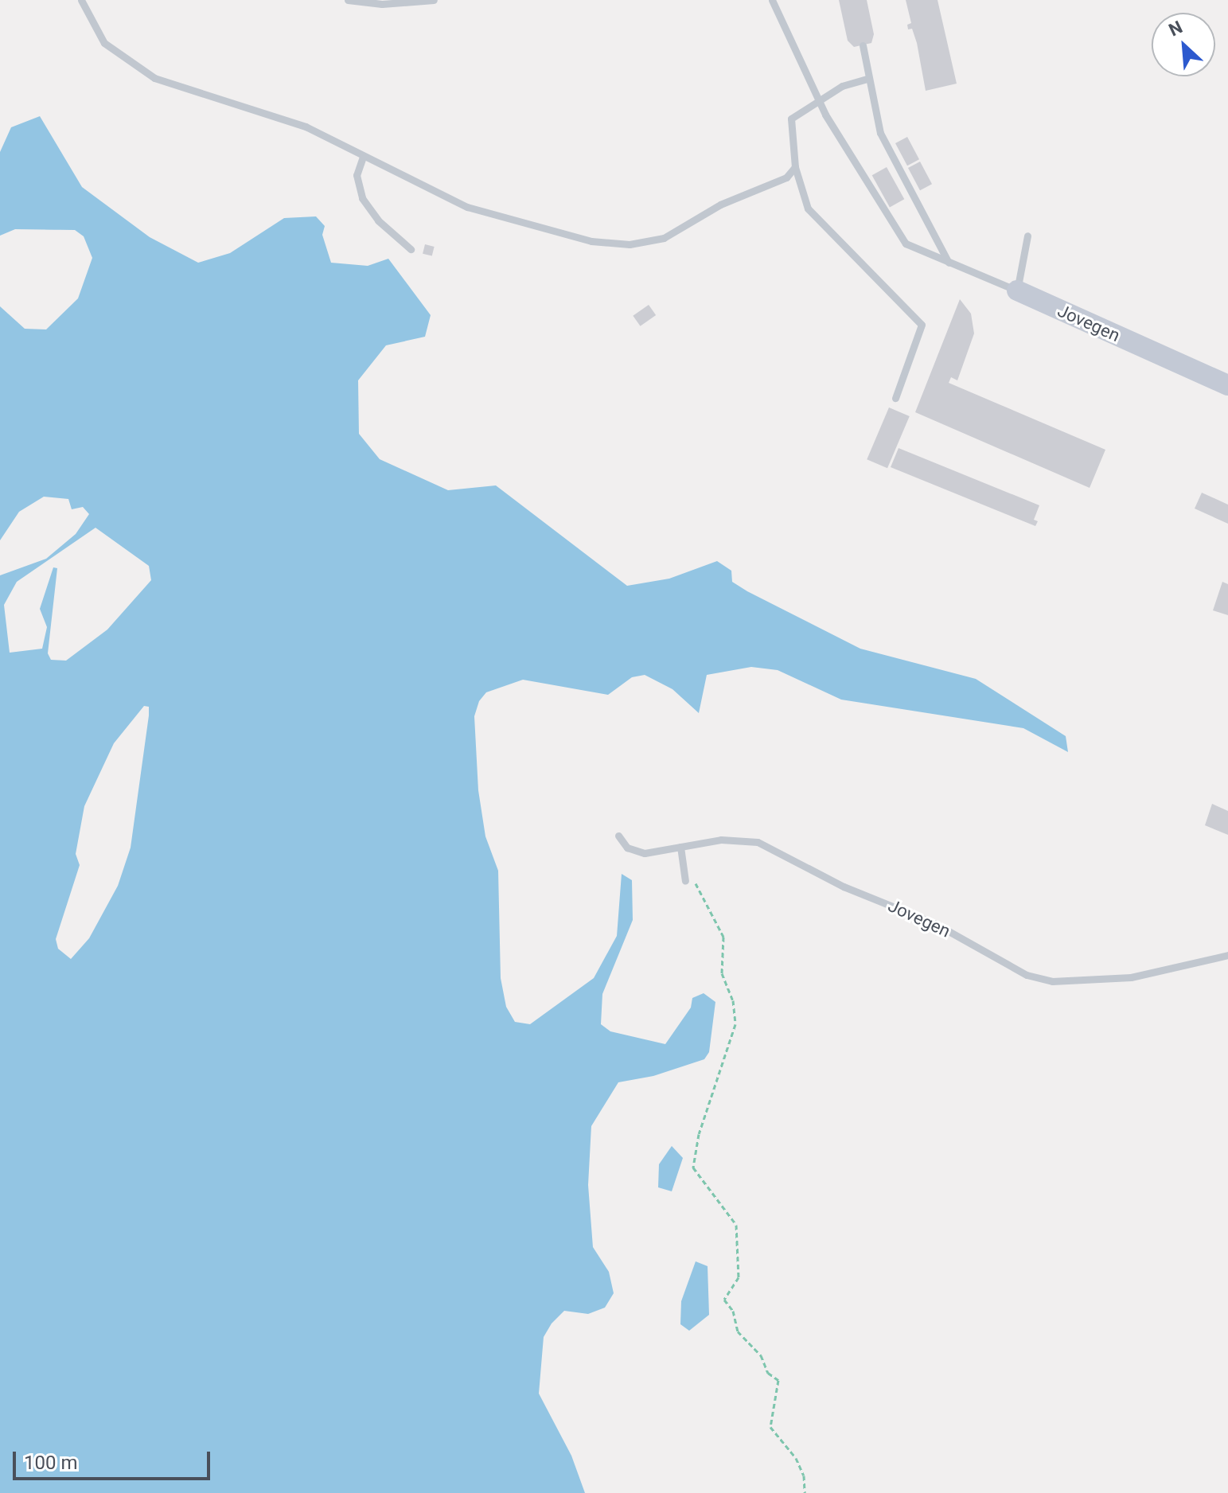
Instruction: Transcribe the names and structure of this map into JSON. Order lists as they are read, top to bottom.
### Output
{
  "streets": {
    "street": ["Jovegen"]
  },
  "scale_bar": "100 m",
  "north": "top left"
}
